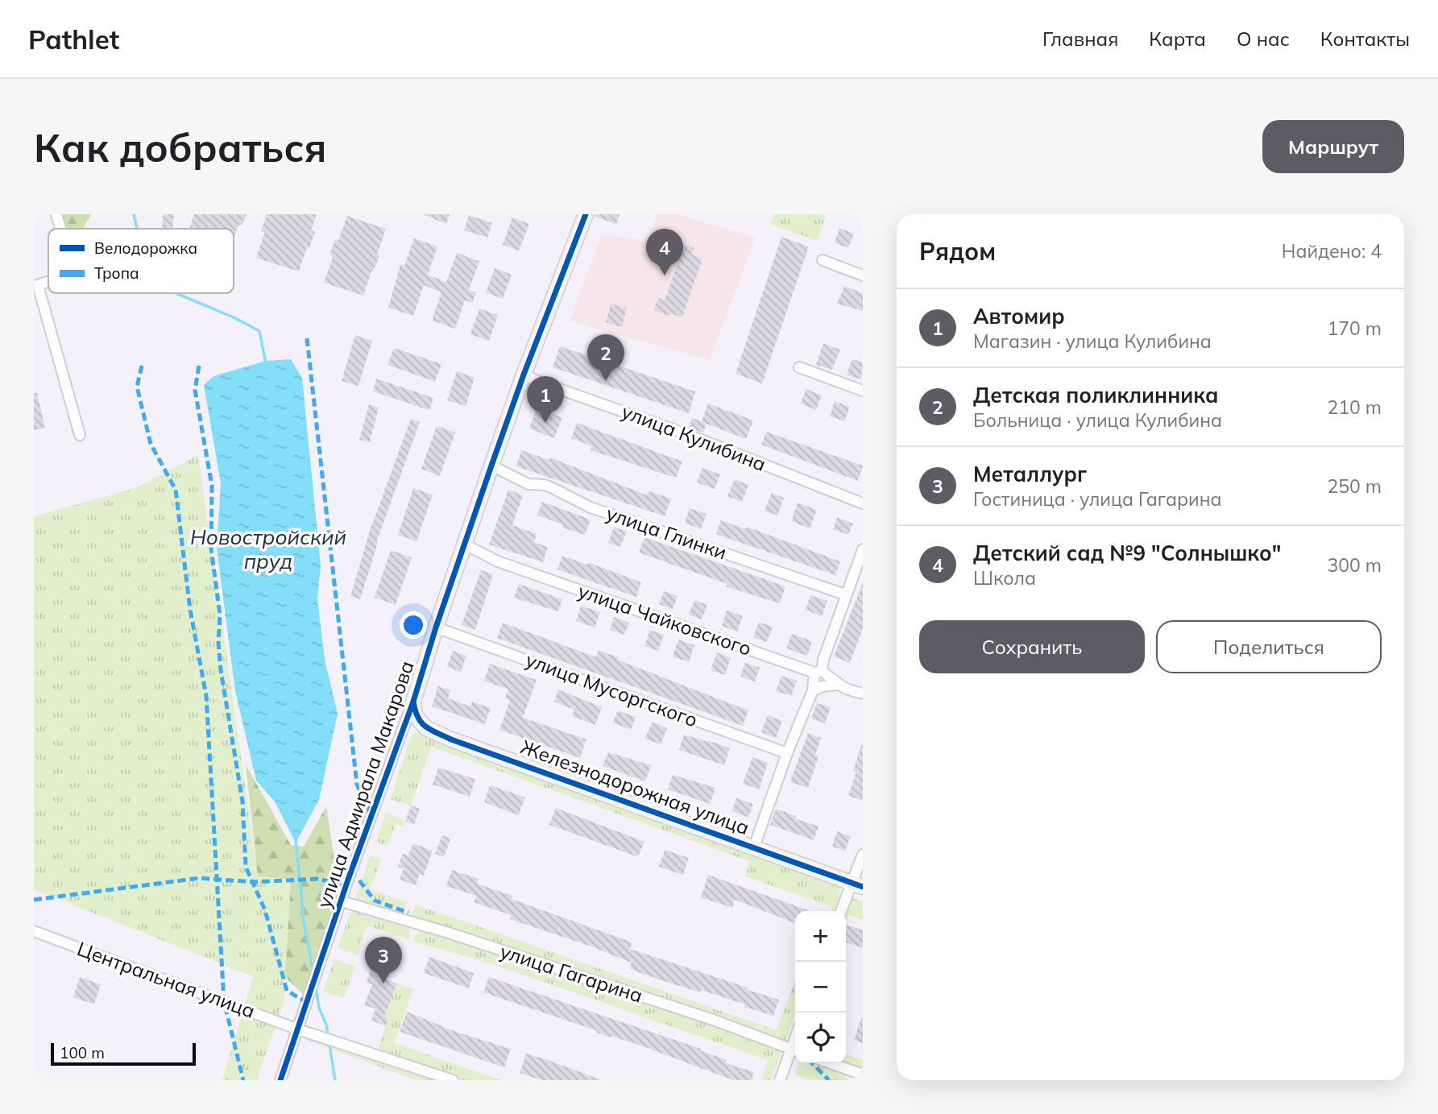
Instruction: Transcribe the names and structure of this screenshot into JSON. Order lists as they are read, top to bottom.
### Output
{
  "streets": {
    "street": [
      "улица Кулибина",
      "улица Глинки",
      "улица Чайковского",
      "улица Мусоргского",
      "улица Адмирала Макарова",
      "Железнодорожная улица",
      "улица Гагарина",
      "Центральная улица"
    ]
  },
  "crossings": [
    ["улица Кулибина", "улица Адмирала Макарова"],
    ["улица Глинки", "улица Адмирала Макарова"],
    ["улица Чайковского", "улица Адмирала Макарова"],
    ["улица Мусоргского", "улица Адмирала Макарова"],
    ["улица Адмирала Макарова", "Железнодорожная улица"],
    ["улица Адмирала Макарова", "улица Гагарина"],
    ["улица Адмирала Макарова", "Центральная улица"]
  ],
  "water": ["Новостройский пруд"],
  "legend": ["Велодорожка", "Тропа"],
  "scale_bar": "100 m",
  "page": {
    "header": "Pathlet",
    "nav": [
      "Главная",
      "Карта",
      "О нас",
      "Контакты"
    ],
    "buttons": [
      "Маршрут",
      ["Сохранить", "Поделиться"]
    ],
    "title": "Как добраться",
    "heading": ["Рядом", "Найдено: 4"],
    "pins": [
      "4",
      "2",
      "1",
      "3"
    ],
    "list": [
      {
        "mark": "1",
        "name": "Автомир",
        "note": "Магазин · улица Кулибина",
        "value": "170 m"
      },
      {
        "mark": "2",
        "name": "Детская поликлинника",
        "note": "Больница · улица Кулибина",
        "value": "210 m"
      },
      {
        "mark": "3",
        "name": "Металлург",
        "note": "Гостиница · улица Гагарина",
        "value": "250 m"
      },
      {
        "mark": "4",
        "name": "Детский сад №9 \"Солнышко\"",
        "note": "Школа",
        "value": "300 m"
      }
    ],
    "map_buttons": ["+", "−"],
    "scale": "100 m"
  }
}
